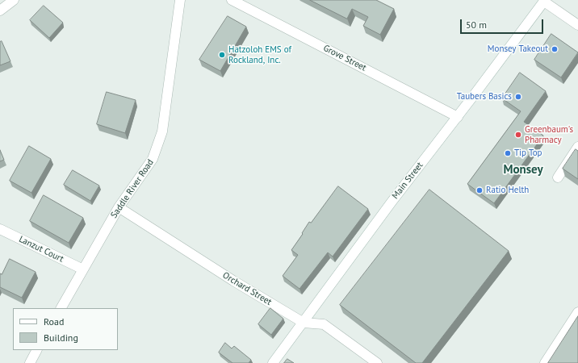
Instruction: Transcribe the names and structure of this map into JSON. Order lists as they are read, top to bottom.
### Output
{
  "streets": {
    "street": [
      "Grove Street",
      "Main Street",
      "Saddle River Road",
      "Lanzut Court",
      "Orchard Street"
    ]
  },
  "crossings": [
    ["Grove Street", "Main Street"],
    ["Main Street", "Orchard Street"],
    ["Saddle River Road", "Lanzut Court"],
    ["Saddle River Road", "Orchard Street"]
  ],
  "districts": ["Monsey"],
  "places": [
    "Monsey Takeout",
    "Hatzoloh EMS of Rockland, Inc.",
    "Taubers Basics",
    "Greenbaum's Pharmacy",
    "Tip Top",
    "Ratio Helth"
  ],
  "legend": ["Road", "Building"],
  "scale_bar": "50 m"
}
